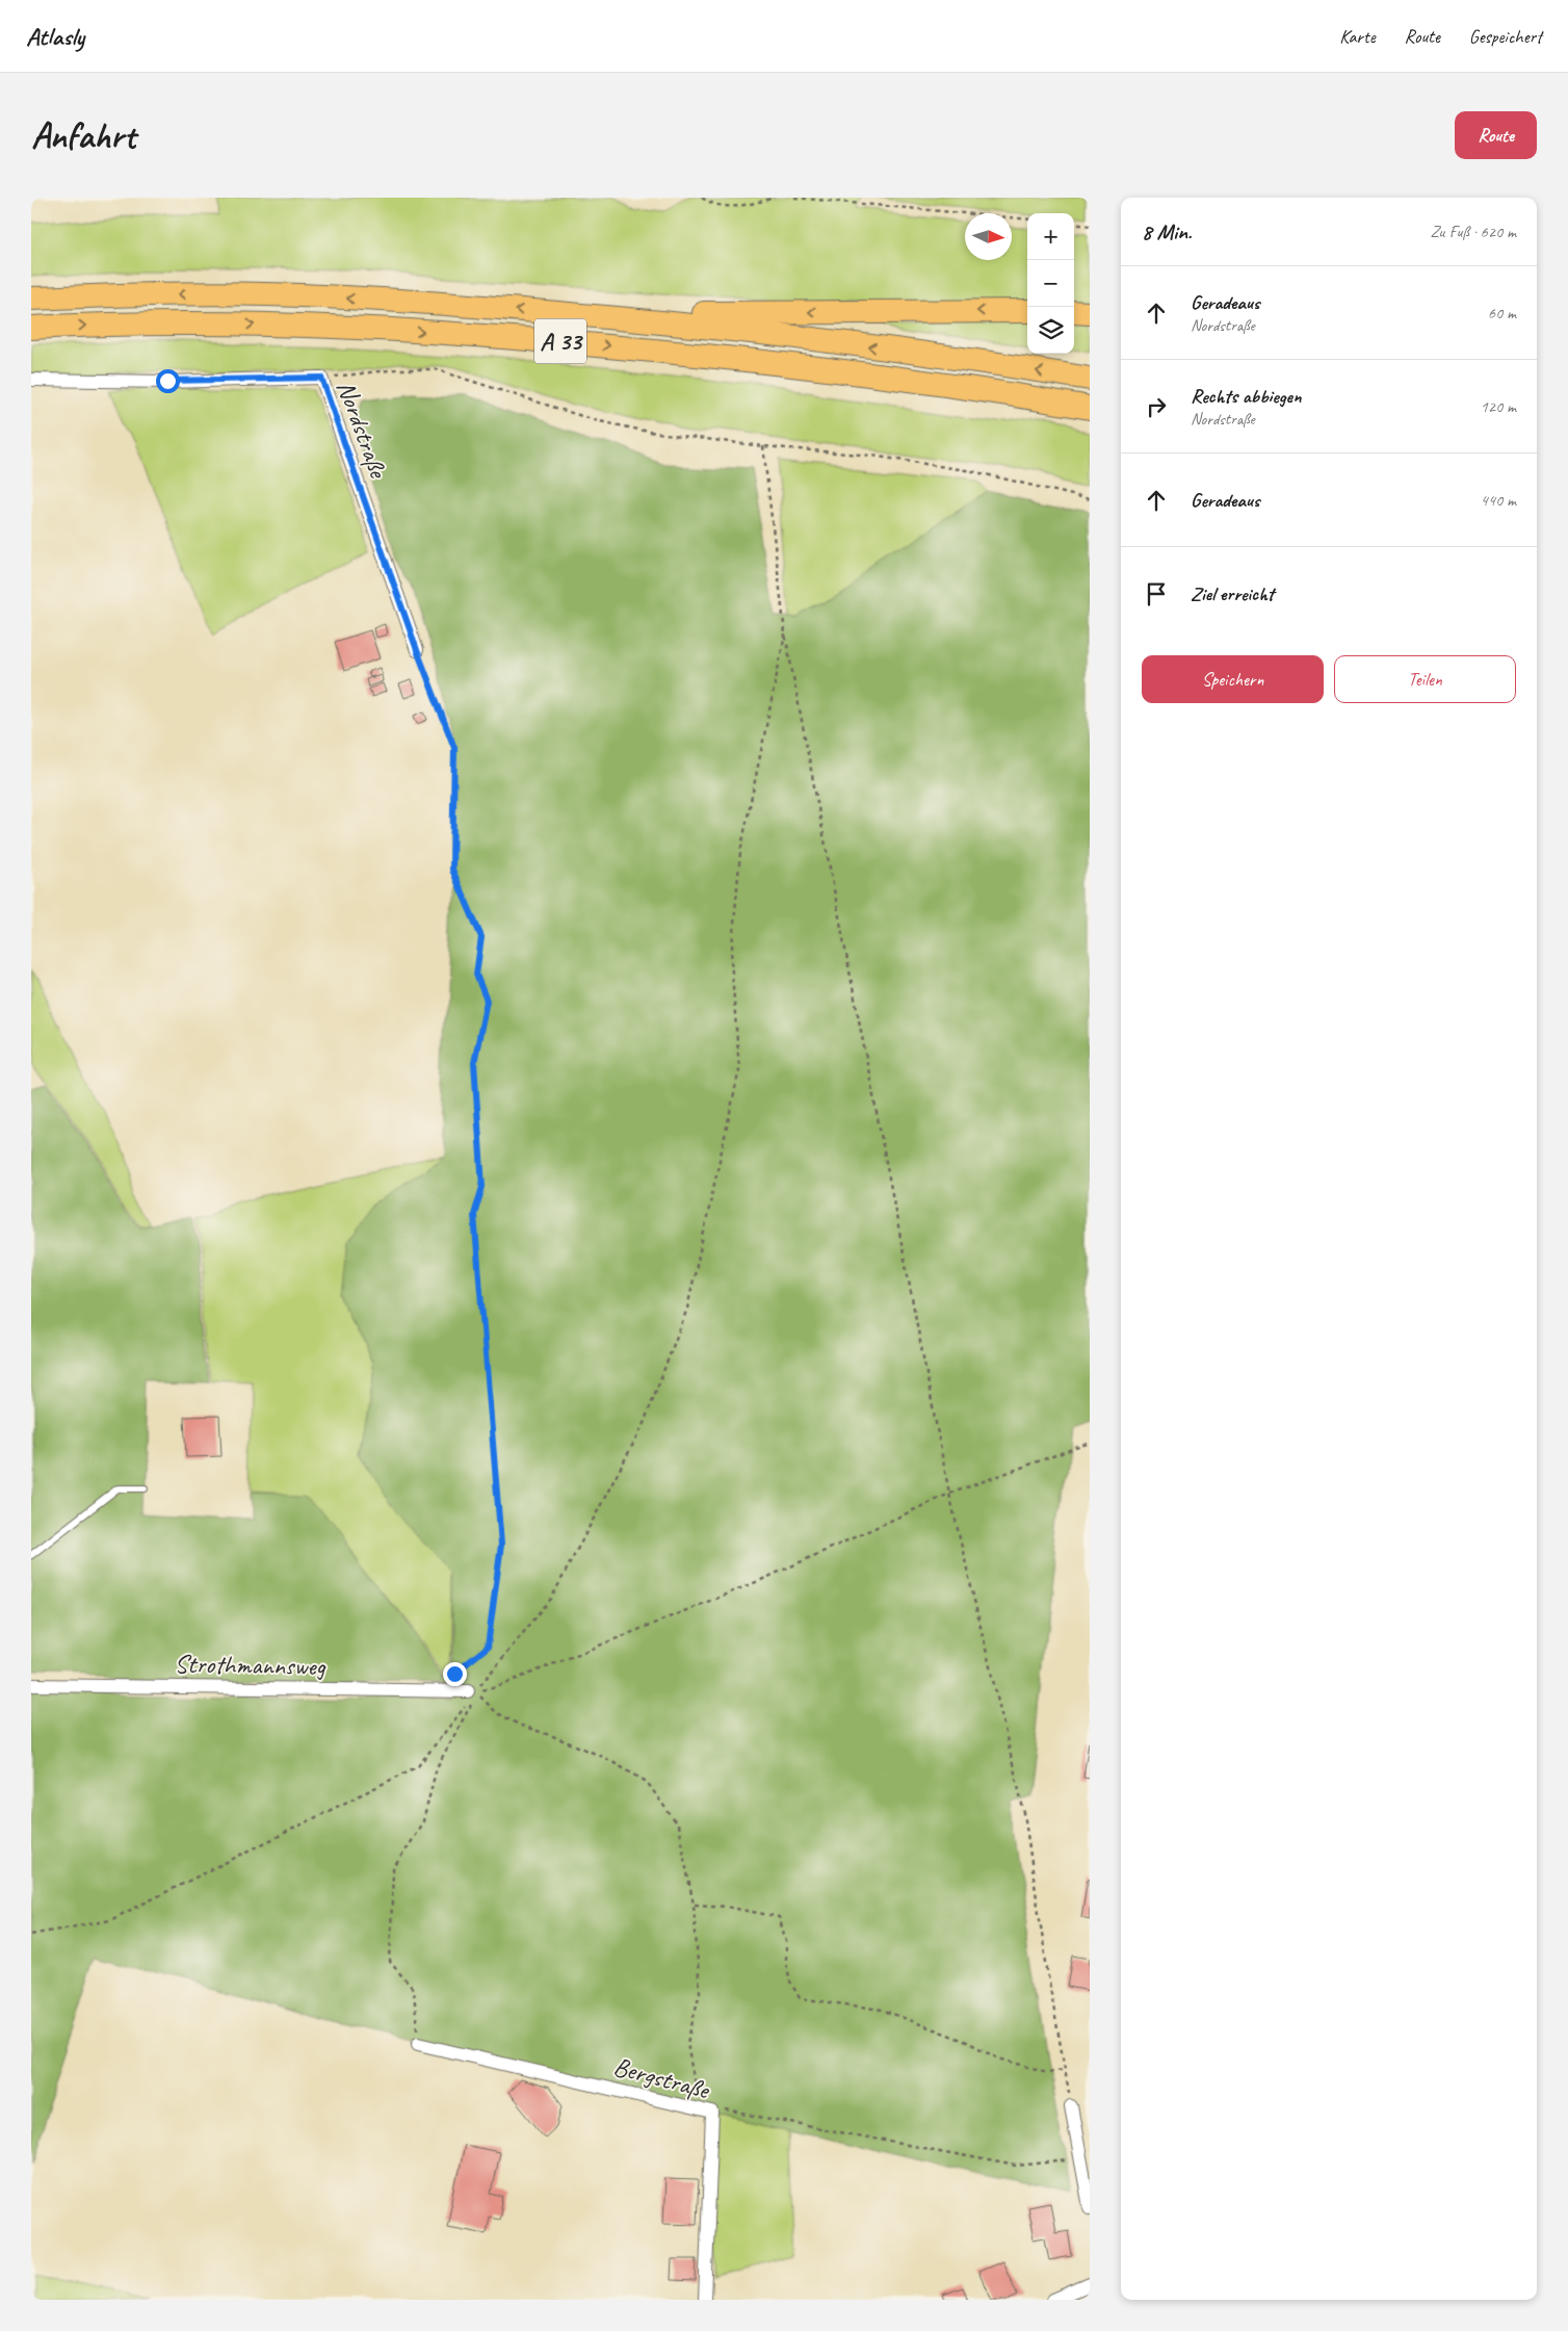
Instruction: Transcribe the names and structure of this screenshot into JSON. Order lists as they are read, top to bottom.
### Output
{
  "streets": {
    "highway": ["A 33"],
    "street": ["Nordstraße", "Strothmannsweg", "Bergstraße"]
  },
  "north": "right",
  "page": {
    "header": "Atlasly",
    "nav": ["Karte", "Route", "Gespeichert"],
    "buttons": [
      "Route",
      ["Speichern", "Teilen"]
    ],
    "title": "Anfahrt",
    "heading": ["8 Min.", "Zu Fuß · 620 m"],
    "map_buttons": ["+", "−"],
    "list": [
      ["Geradeaus", "Nordstraße", "60 m"],
      ["Rechts abbiegen", "Nordstraße", "120 m"],
      ["Geradeaus", "440 m"],
      "Ziel erreicht"
    ]
  }
}
